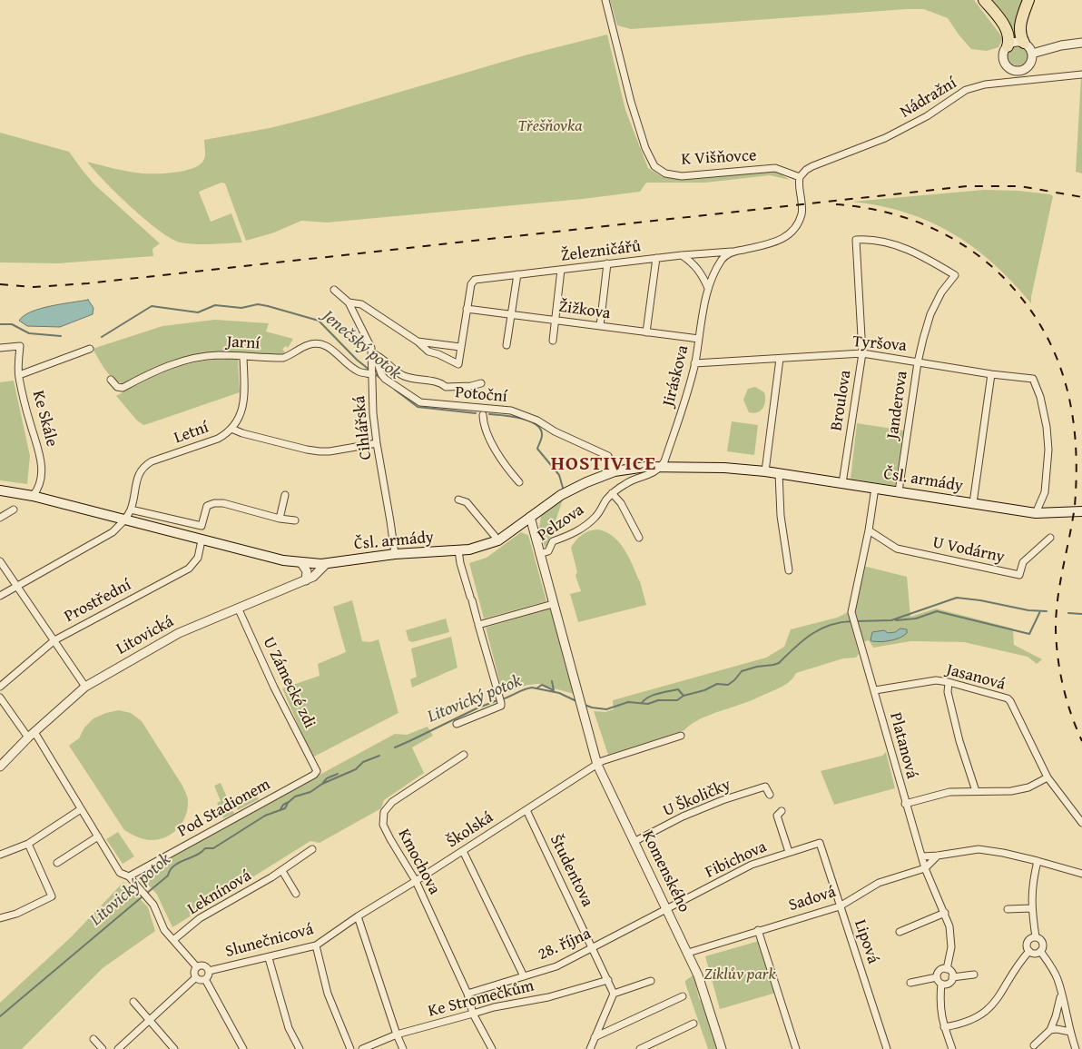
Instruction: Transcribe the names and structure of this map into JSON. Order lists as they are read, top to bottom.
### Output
{
  "streets": {
    "main road": ["Čsl. armády"],
    "street": [
      "Nádražní",
      "K Višňovce",
      "Železničářů",
      "Žižkova",
      "Jarní",
      "Tyršova",
      "Jiráskova",
      "Potoční",
      "Broulova",
      "Janderova",
      "Ke Skále",
      "Cihlářská",
      "Letní",
      "Pelzova",
      "U Vodárny",
      "Prostřední",
      "Litovická",
      "Jasanová",
      "U Zámecké zdi",
      "Platanová",
      "U Školičky",
      "Pod Stadionem",
      "Školská",
      "Fibichova",
      "Kmochova",
      "Študentova",
      "Komenského",
      "Leknínová",
      "Sadová",
      "Slunečnicová",
      "Lipová",
      "28. října",
      "Ke Stromečkům"
    ]
  },
  "crossings": [
    ["Nádražní", "K Višňovce"],
    ["Železničářů", "Žižkova"],
    ["Železničářů", "Jiráskova"],
    ["Žižkova", "Jiráskova"],
    ["Jarní", "Cihlářská"],
    ["Jarní", "Letní"],
    ["Tyršova", "Jiráskova"],
    ["Tyršova", "Broulova"],
    ["Tyršova", "Janderova"],
    ["Tyršova", "Čsl. armády"],
    ["Jiráskova", "Čsl. armády"],
    ["Jiráskova", "Pelzova"],
    ["Potoční", "Cihlářská"],
    ["Potoční", "Čsl. armády"],
    ["Broulova", "Janderova"],
    ["Broulova", "Čsl. armády"],
    ["Janderova", "Čsl. armády"],
    ["Ke Skále", "Čsl. armády"],
    ["Cihlářská", "Čsl. armády"],
    ["Letní", "Čsl. armády"],
    ["Čsl. armády", "Pelzova"],
    ["Čsl. armády", "Prostřední"],
    ["Čsl. armády", "Litovická"],
    ["Čsl. armády", "Komenského"],
    ["Pelzova", "Komenského"],
    ["U Vodárny", "Platanová"],
    ["Litovická", "U Zámecké zdi"],
    ["Jasanová", "Platanová"],
    ["U Zámecké zdi", "Pod Stadionem"],
    ["Platanová", "Sadová"],
    ["U Školičky", "Komenského"],
    ["Školská", "Kmochova"],
    ["Školská", "Študentova"],
    ["Školská", "Komenského"],
    ["Školská", "Slunečnicová"],
    ["Fibichova", "Komenského"],
    ["Fibichova", "Lipová"],
    ["Fibichova", "28. října"],
    ["Kmochova", "28. října"],
    ["Kmochova", "Ke Stromečkům"],
    ["Študentova", "28. října"],
    ["Študentova", "Ke Stromečkům"],
    ["Komenského", "Sadová"],
    ["Komenského", "28. října"],
    ["Sadová", "Lipová"]
  ],
  "districts": ["HOSTIVICE"],
  "water": ["Jenečský potok", "Litovický potok"],
  "parks": ["Třešňovka", "Ziklův park"]
}
